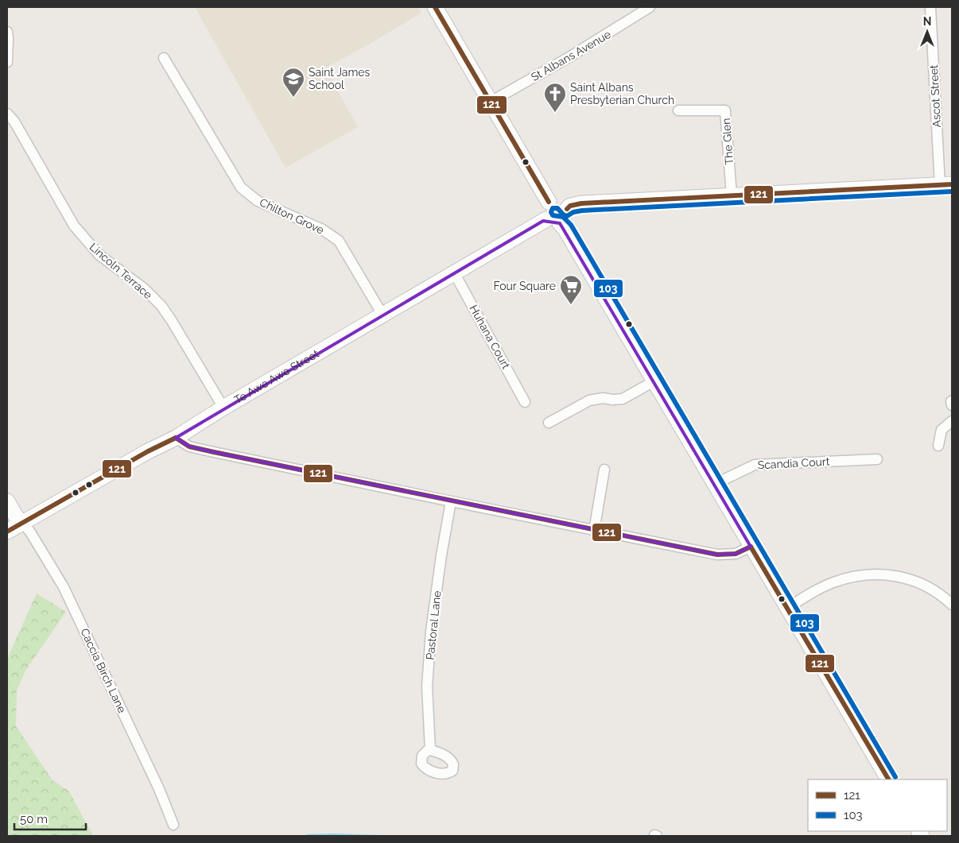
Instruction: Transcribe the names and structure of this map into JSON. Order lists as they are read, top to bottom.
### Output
{
  "streets": {
    "street": [
      "St Albans Avenue",
      "Ascot Street",
      "The Glen",
      "Chilton Grove",
      "Lincoln Terrace",
      "Huhana Court",
      "Te Awe Awe Street",
      "Scandia Court",
      "Pastoral Lane",
      "Caccia Birch Lane"
    ]
  },
  "crossings": [
    ["Chilton Grove", "Te Awe Awe Street"],
    ["Lincoln Terrace", "Te Awe Awe Street"],
    ["Huhana Court", "Te Awe Awe Street"],
    ["Te Awe Awe Street", "Caccia Birch Lane"]
  ],
  "places": {
    "school or university": ["Saint James School"],
    "church": ["Saint Albans Presbyterian Church"],
    "supermarket": ["Four Square"]
  },
  "lines": ["transit line 121", "transit line 103"],
  "legend": ["121", "103"],
  "scale_bar": "50 m",
  "north": "top"
}
